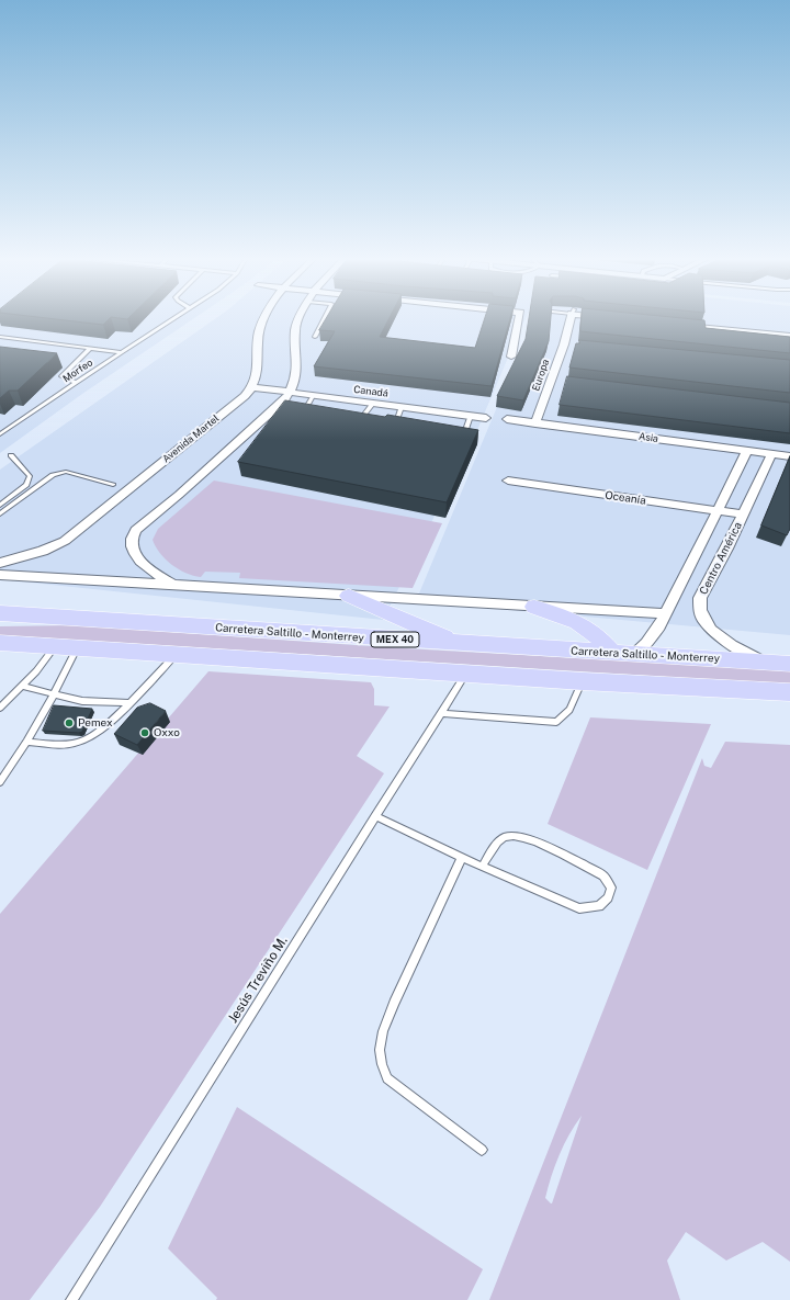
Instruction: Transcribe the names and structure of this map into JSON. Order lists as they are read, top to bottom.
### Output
{
  "streets": {
    "main road": ["Carretera Saltillo - Monterrey", "MEX 40"],
    "street": [
      "Europa",
      "Canadá",
      "Asia",
      "Avenida Martel",
      "Oceanía",
      "Centro América"
    ],
    "lane": ["Morfeo", "Jesús Treviño M."]
  },
  "crossings": [
    ["Europa", "Asia"],
    ["Canadá", "Avenida Martel"],
    ["Asia", "Centro América"],
    ["Oceanía", "Centro América"],
    ["Centro América", "Carretera Saltillo - Monterrey"]
  ],
  "places": ["Pemex", "Oxxo"]
}
